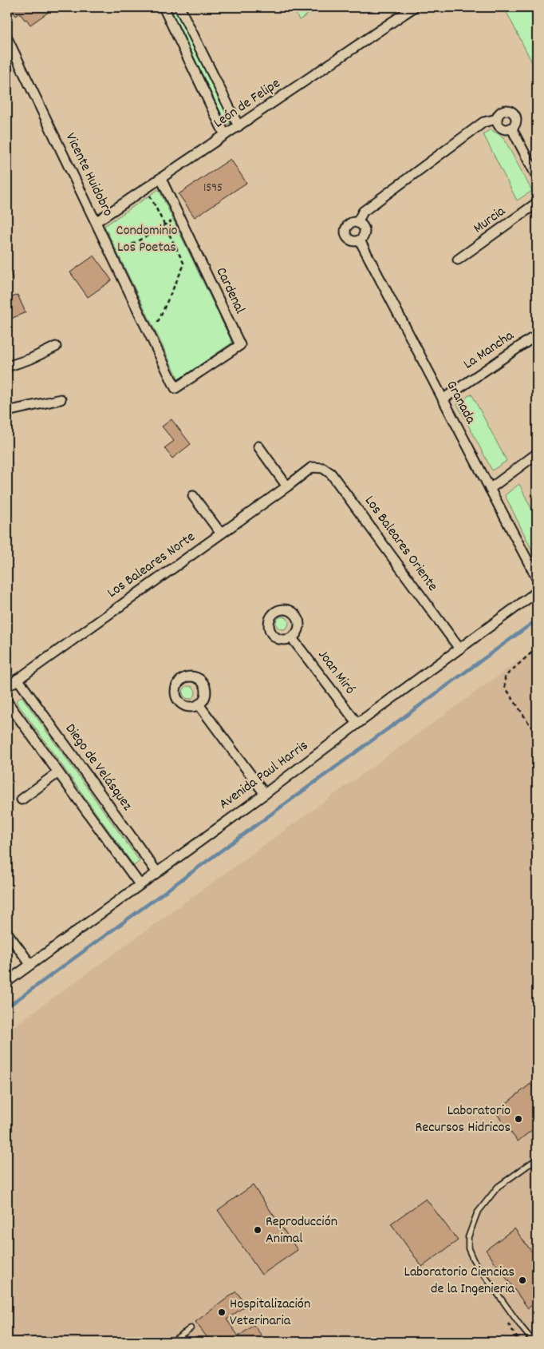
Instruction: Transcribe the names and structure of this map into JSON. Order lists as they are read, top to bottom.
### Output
{
  "streets": {
    "street": [
      "León de Felipe",
      "Vicente Huidobro",
      "Murcia",
      "Cardenal",
      "La Mancha",
      "Granada",
      "Los Baleares Oriente",
      "Los Baleares Norte",
      "Joan Miró",
      "Diego de Velásquez",
      "Avenida Paul Harris"
    ]
  },
  "crossings": [
    ["León de Felipe", "Vicente Huidobro"],
    ["León de Felipe", "Cardenal"],
    ["Vicente Huidobro", "Cardenal"],
    ["La Mancha", "Granada"],
    ["Los Baleares Oriente", "Los Baleares Norte"],
    ["Los Baleares Oriente", "Avenida Paul Harris"],
    ["Los Baleares Norte", "Diego de Velásquez"],
    ["Joan Miró", "Avenida Paul Harris"],
    ["Diego de Velásquez", "Avenida Paul Harris"]
  ],
  "parks": ["Condominio Los Poetas"],
  "places": [
    "Laboratorio Recursos Hidricos",
    "Reproducción Animal",
    "Laboratorio Ciencias de la Ingenieria",
    "Hospitalización Veterinaria"
  ],
  "house_numbers": ["1595"]
}
